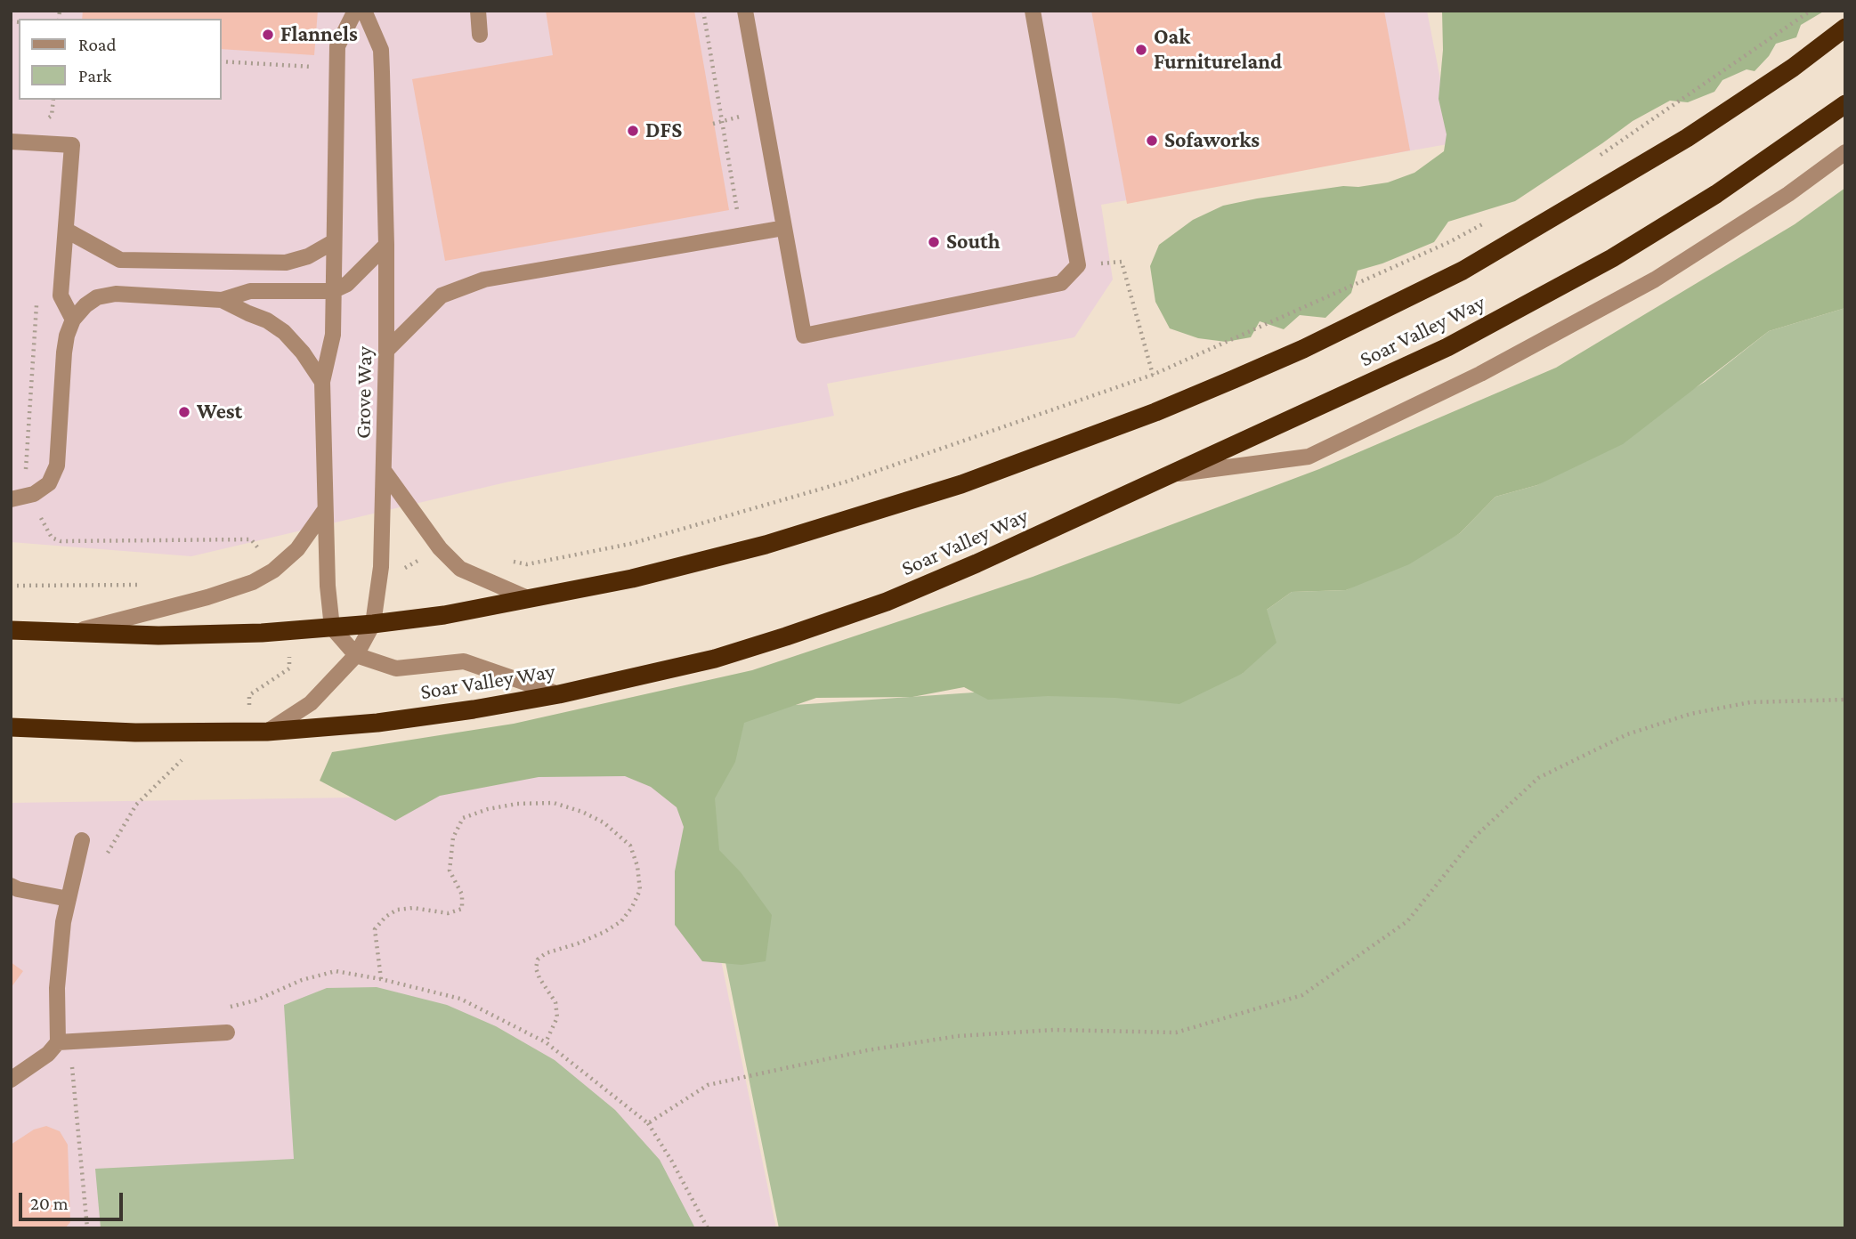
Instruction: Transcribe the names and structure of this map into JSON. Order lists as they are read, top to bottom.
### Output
{
  "streets": {
    "highway": ["Soar Valley Way"],
    "street": ["Grove Way"]
  },
  "crossings": [
    ["Soar Valley Way", "Grove Way"]
  ],
  "places": [
    "Flannels",
    "Oak Furnitureland",
    "DFS",
    "Sofaworks",
    "South",
    "West"
  ],
  "legend": ["Road", "Park"],
  "scale_bar": "20 m"
}
